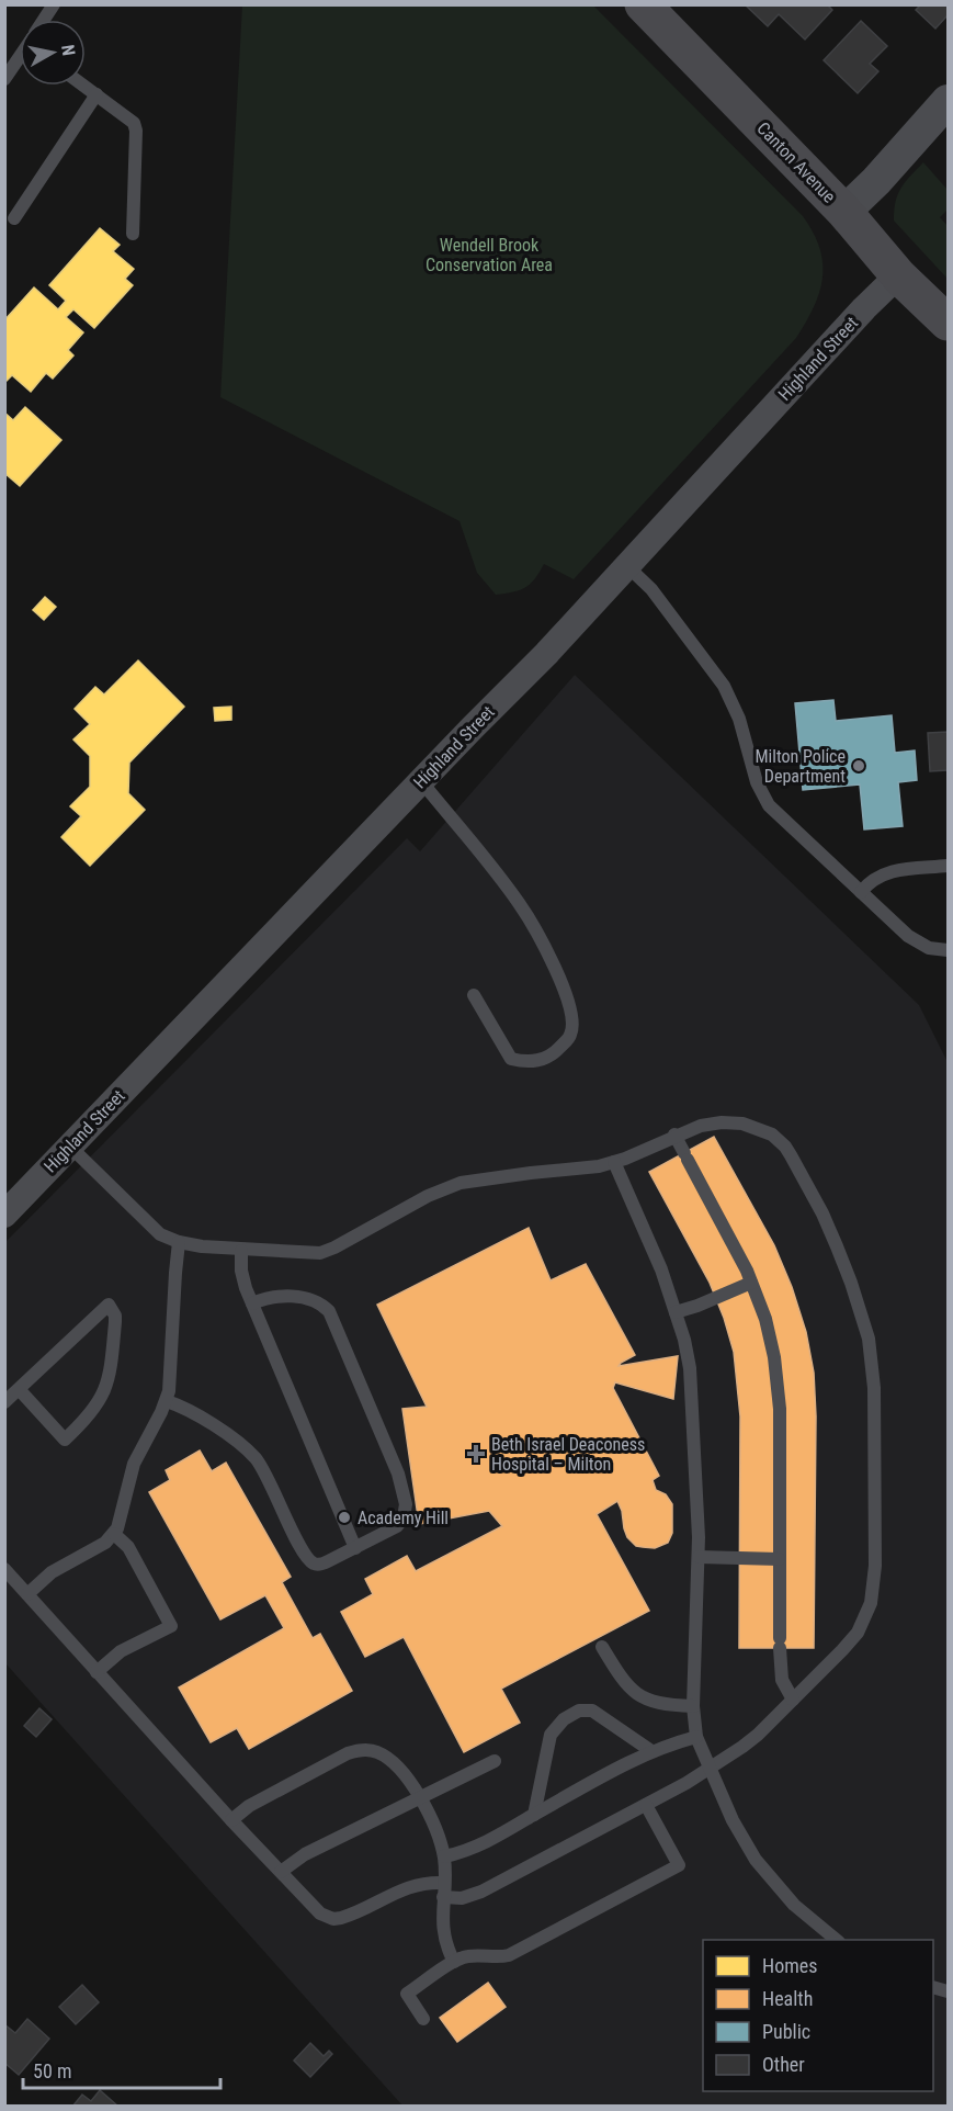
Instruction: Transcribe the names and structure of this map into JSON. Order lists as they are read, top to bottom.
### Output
{
  "streets": {
    "main road": ["Canton Avenue"],
    "street": ["Highland Street"]
  },
  "crossings": [
    ["Canton Avenue", "Highland Street"]
  ],
  "parks": ["Wendell Brook Conservation Area"],
  "places": {
    "other": ["Milton Police Department", "Academy Hill"],
    "health": ["Beth Israel Deaconess Hospital – Milton"]
  },
  "legend": [
    "Homes",
    "Health",
    "Public",
    "Other"
  ],
  "scale_bar": "50 m",
  "north": "right"
}
